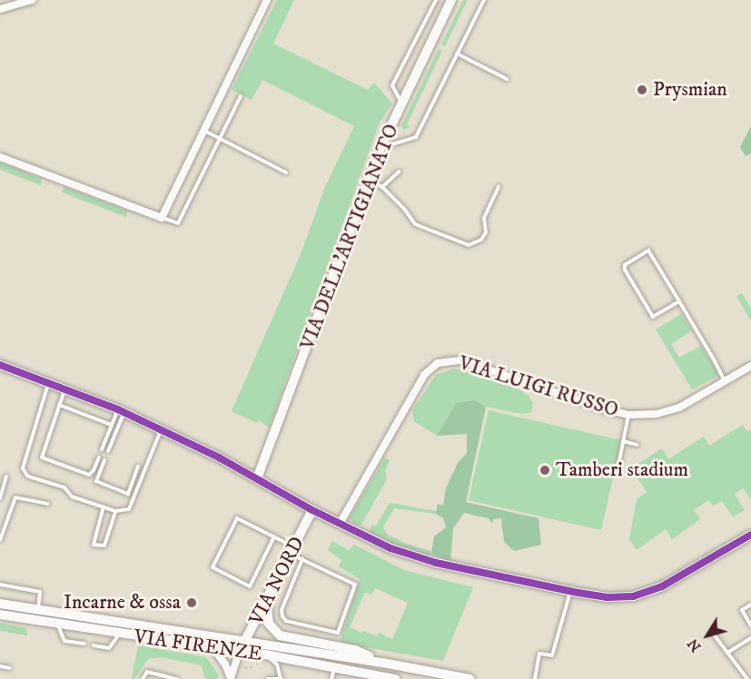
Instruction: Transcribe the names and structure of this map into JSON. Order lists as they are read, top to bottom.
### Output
{
  "streets": {
    "street": [
      "VIA DELL'ARTIGIANATO",
      "VIA LUIGI RUSSO",
      "VIA NORD",
      "VIA FIRENZE"
    ]
  },
  "crossings": [
    ["VIA NORD", "VIA FIRENZE"]
  ],
  "places": ["Prysmian", "Tamberi stadium", "Incarne & ossa"],
  "north": "bottom left"
}
